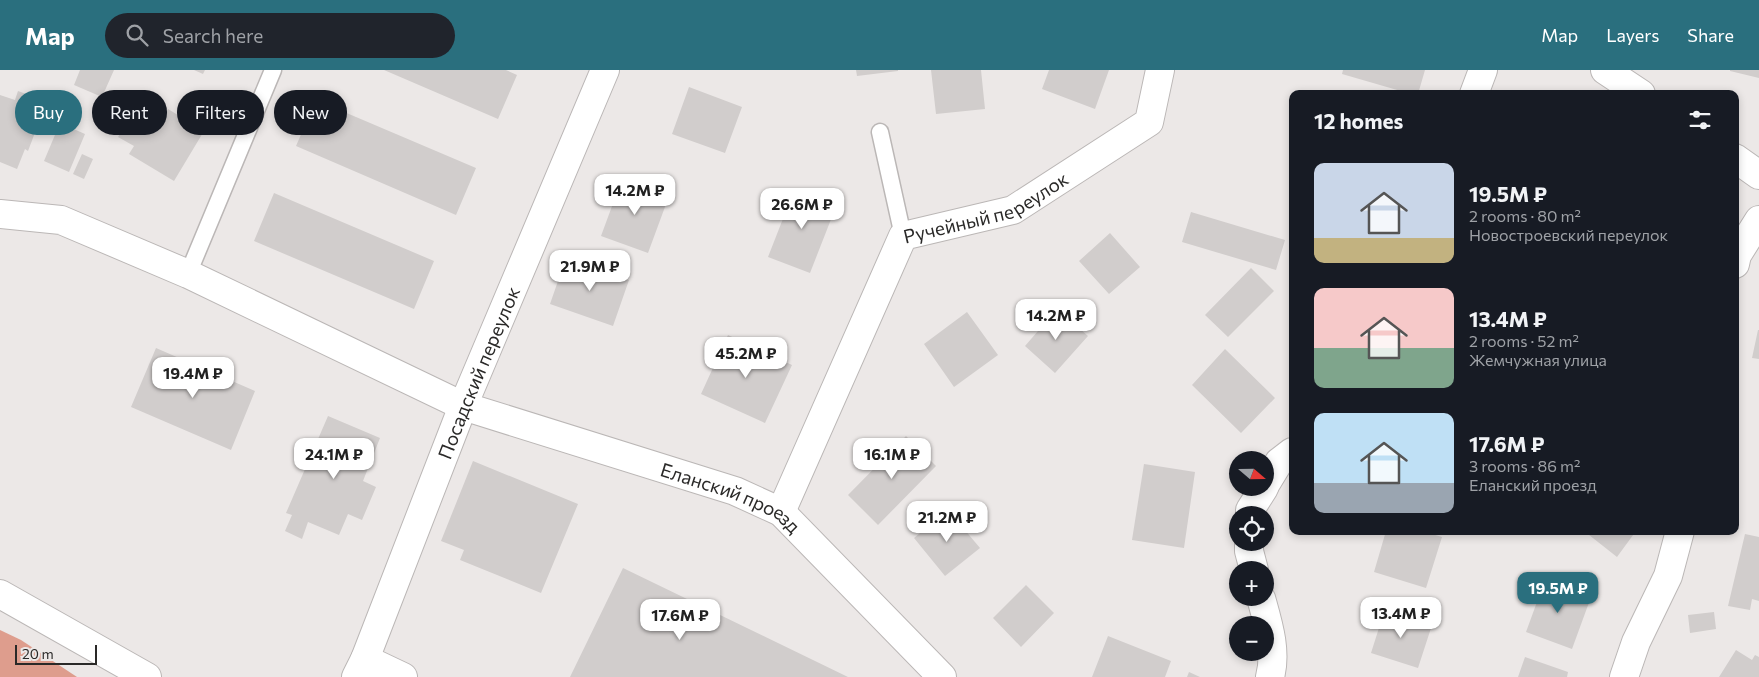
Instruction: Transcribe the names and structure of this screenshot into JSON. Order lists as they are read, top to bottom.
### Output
{
  "streets": {
    "street": ["Ручейный переулок", "Посадский переулок", "Еланский проезд"]
  },
  "crossings": [
    ["Ручейный переулок", "Еланский проезд"],
    ["Посадский переулок", "Еланский проезд"]
  ],
  "scale_bar": "20 m",
  "north": "right",
  "page": {
    "header": "Map",
    "search": "Search here",
    "nav": ["Map", "Layers", "Share"],
    "chip": [
      "Buy",
      "Rent",
      "Filters",
      "New"
    ],
    "heading": "12 homes",
    "list": [
      {
        "name": "19.5M ₽",
        "note": "2 rooms · 80 m² · Новостроевский переулок"
      },
      {
        "name": "13.4M ₽",
        "note": "2 rooms · 52 m² · Жемчужная улица"
      },
      {
        "name": "17.6M ₽",
        "note": "3 rooms · 86 m² · Еланский проезд"
      }
    ],
    "price": [
      "14.2M ₽",
      "26.6M ₽",
      "21.9M ₽",
      "14.2M ₽",
      "45.2M ₽",
      "19.4M ₽",
      "24.1M ₽",
      "16.1M ₽",
      "21.2M ₽",
      "19.5M ₽",
      "13.4M ₽",
      "17.6M ₽"
    ],
    "map_buttons": ["+", "−"],
    "scale": "20 m"
  }
}
